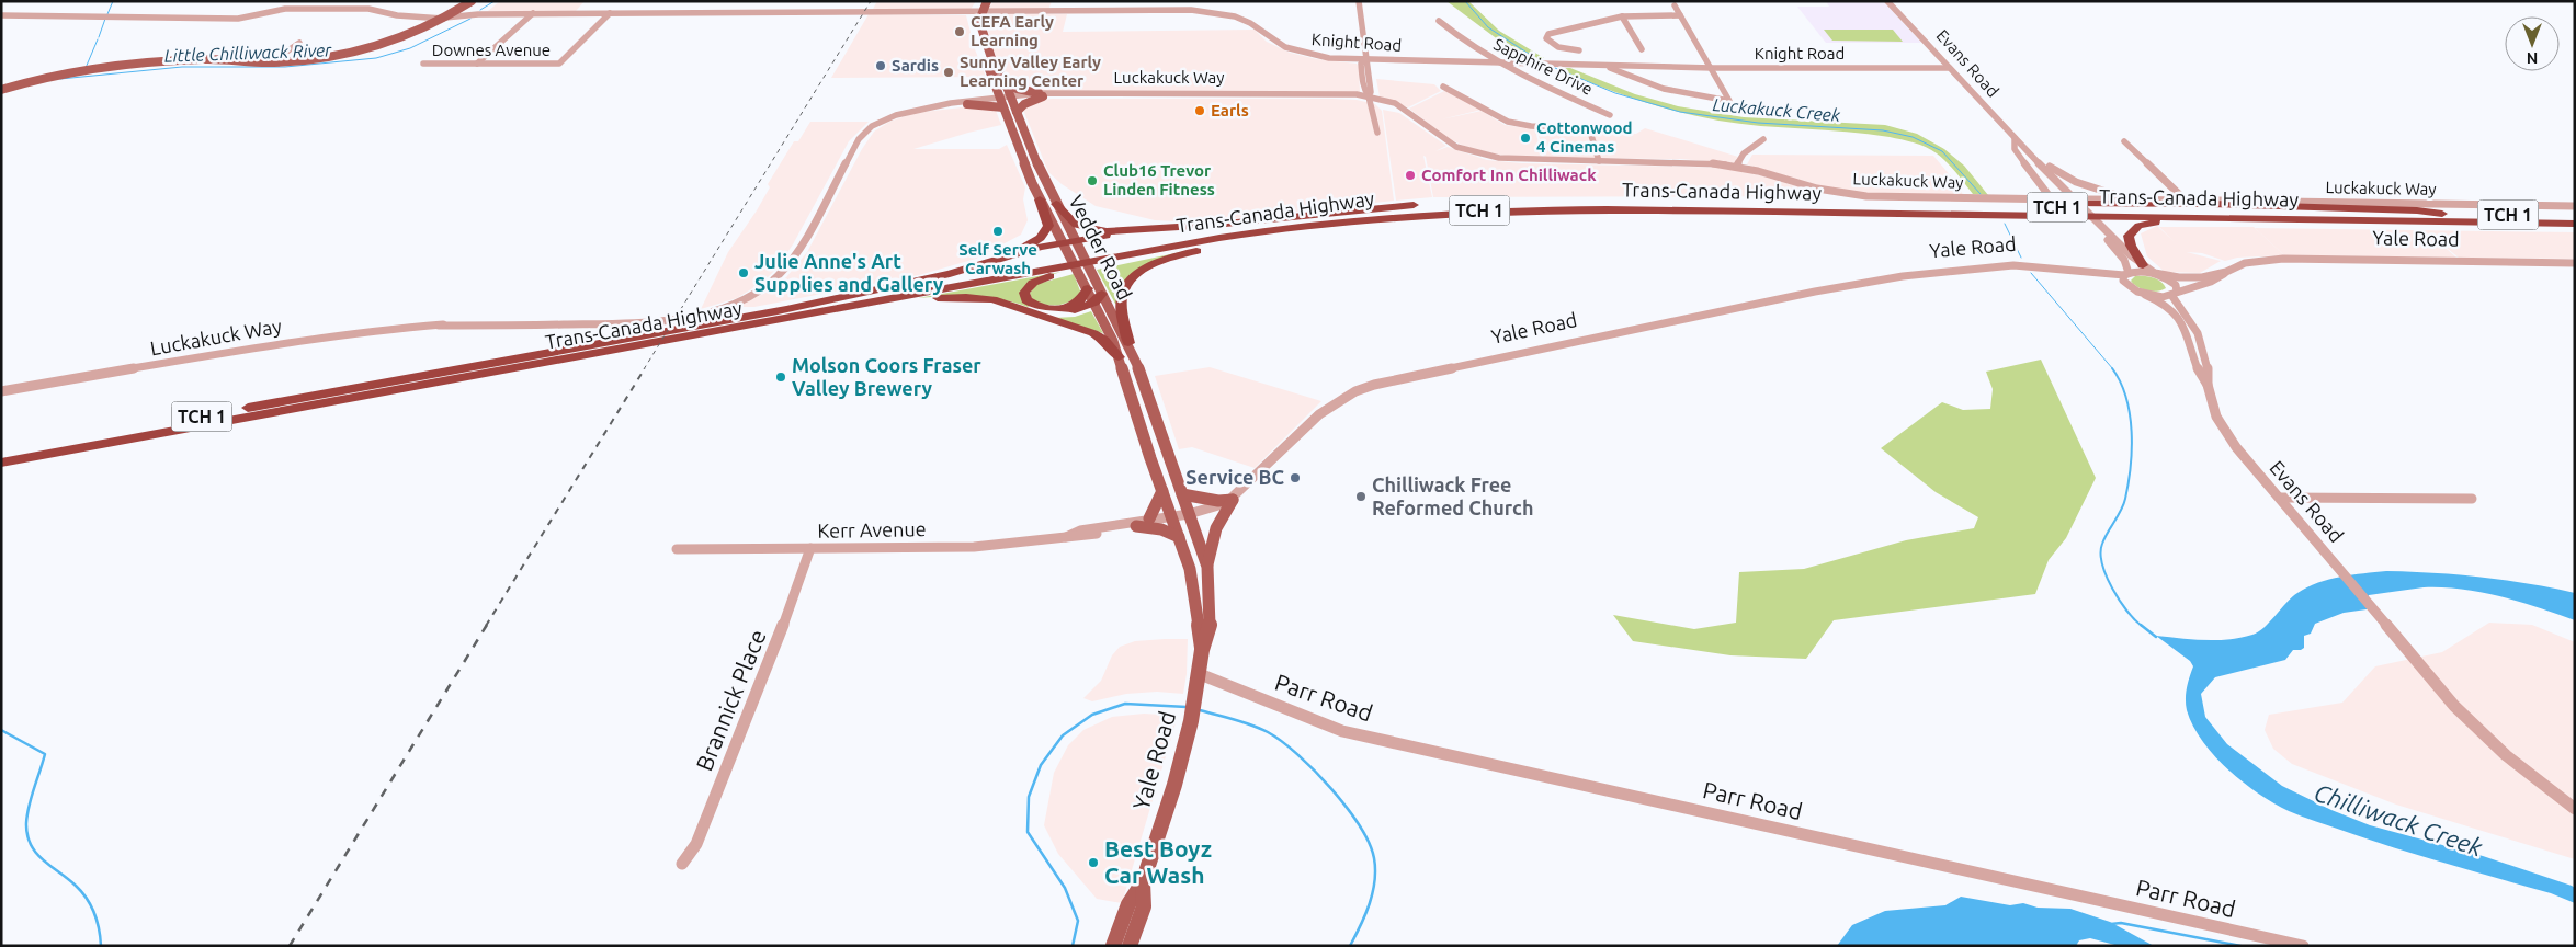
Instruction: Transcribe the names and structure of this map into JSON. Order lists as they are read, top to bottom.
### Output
{
  "streets": {
    "highway": ["Trans-Canada Highway", "TCH 1"],
    "main road": ["Yale Road", "Vedder Road"],
    "street": [
      "Knight Road",
      "Downes Avenue",
      "Evans Road",
      "Sapphire Drive",
      "Luckakuck Way",
      "Kerr Avenue",
      "Parr Road",
      "Brannick Place"
    ]
  },
  "crossings": [
    ["Knight Road", "Downes Avenue"],
    ["Knight Road", "Evans Road"],
    ["Knight Road", "Sapphire Drive"],
    ["Knight Road", "Vedder Road"],
    ["Evans Road", "Luckakuck Way"],
    ["Evans Road", "Yale Road"],
    ["Luckakuck Way", "Vedder Road"],
    ["Yale Road", "Vedder Road"],
    ["Yale Road", "Kerr Avenue"],
    ["Yale Road", "Parr Road"],
    ["Vedder Road", "Kerr Avenue"],
    ["Kerr Avenue", "Brannick Place"]
  ],
  "water": ["Little Chilliwack River", "Luckakuck Creek", "Chilliwack Creek"],
  "places": [
    "CEFA Early Learning",
    "Sardis",
    "Sunny Valley Early Learning Center",
    "Earls",
    "Cottonwood 4 Cinemas",
    "Comfort Inn Chilliwack",
    "Club16 Trevor Linden Fitness",
    "Self Serve Carwash",
    "Julie Anne's Art Supplies and Gallery",
    "Molson Coors Fraser Valley Brewery",
    "Service BC",
    "Chilliwack Free Reformed Church",
    "Best Boyz Car Wash"
  ],
  "north": "bottom"
}
